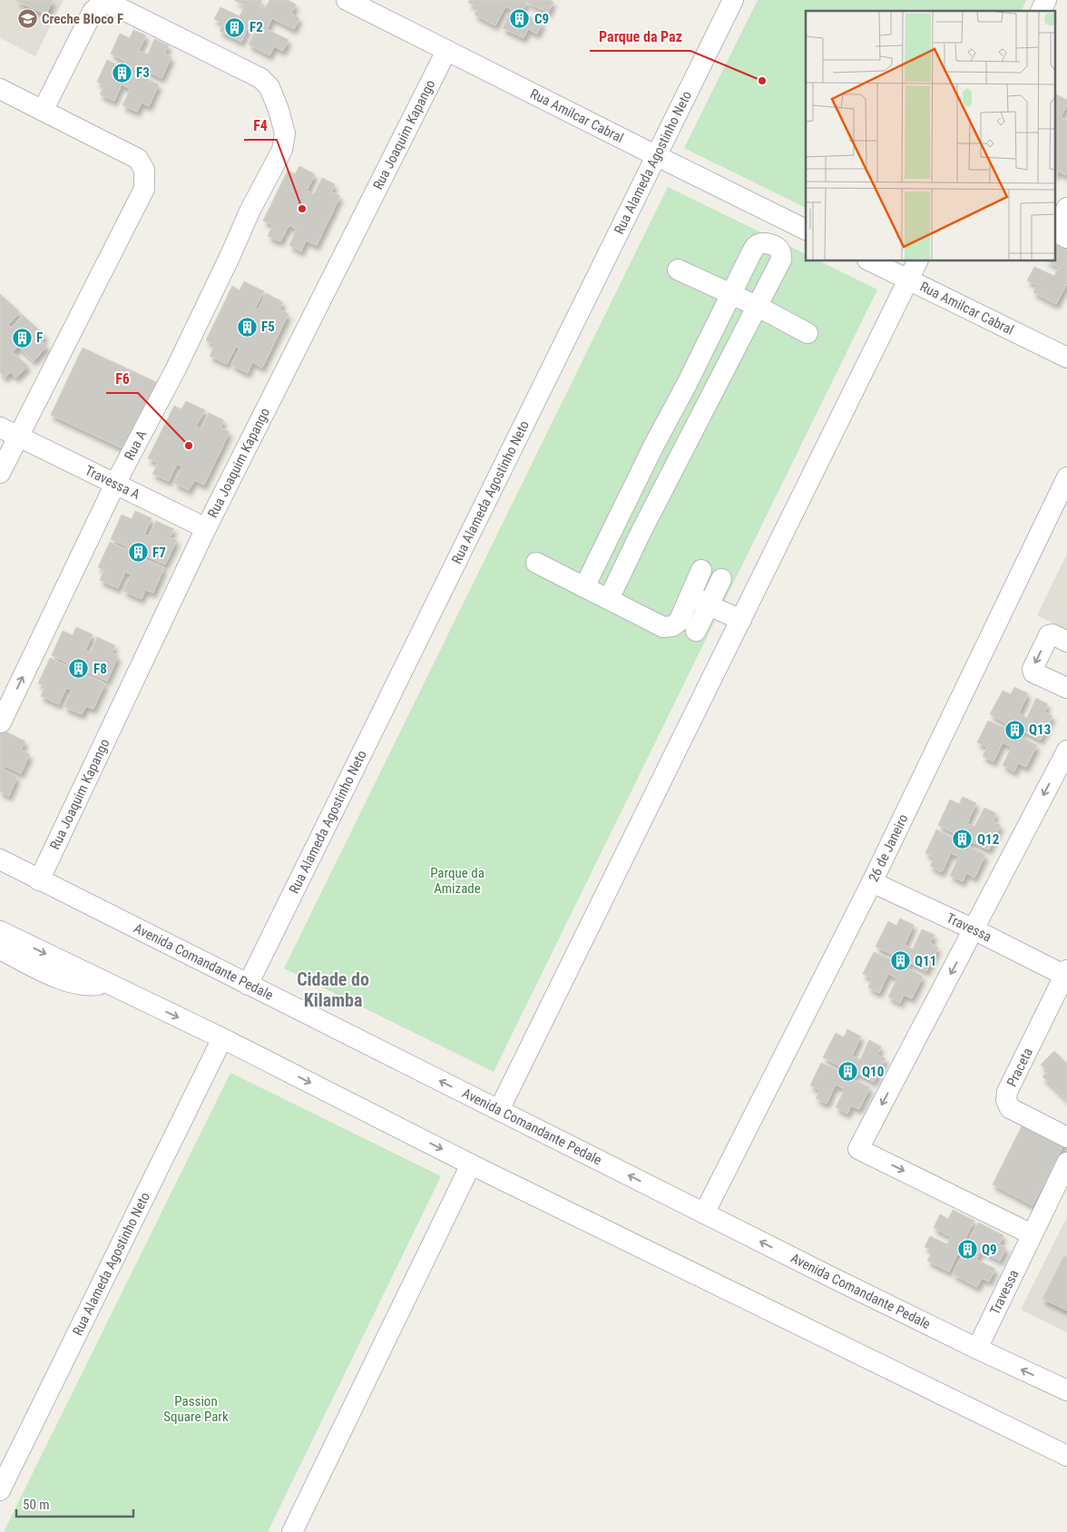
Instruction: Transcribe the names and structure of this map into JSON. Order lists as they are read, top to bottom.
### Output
{
  "streets": {
    "street": [
      "Rua Amilcar Cabral",
      "Rua Joaquim Kapango",
      "Rua Alameda Agostinho Neto",
      "Rua A",
      "Travessa A",
      "26 de Janeiro",
      "Travessa",
      "Avenida Comandante Pedale",
      "Praceta"
    ]
  },
  "crossings": [
    ["Rua Amilcar Cabral", "Rua Joaquim Kapango"],
    ["Rua Amilcar Cabral", "Rua Alameda Agostinho Neto"],
    ["Rua Joaquim Kapango", "Travessa A"],
    ["Rua Joaquim Kapango", "Avenida Comandante Pedale"],
    ["Rua Alameda Agostinho Neto", "Avenida Comandante Pedale"],
    ["Rua A", "Travessa A"],
    ["26 de Janeiro", "Travessa"],
    ["26 de Janeiro", "Avenida Comandante Pedale"],
    ["Travessa", "Avenida Comandante Pedale"],
    ["Travessa", "Praceta"]
  ],
  "districts": ["Cidade do Kilamba"],
  "parks": ["Parque da Amizade", "Passion Square Park"],
  "places": {
    "school or university": ["Creche Bloco F"],
    "building": [
      "C9",
      "F2",
      "F3",
      "F5",
      "F",
      "F7",
      "F8",
      "Q13",
      "Q12",
      "Q11",
      "Q10",
      "Q9"
    ],
    "other": ["Parque da Paz", "F4", "F6"]
  },
  "scale_bar": "50 m"
}
